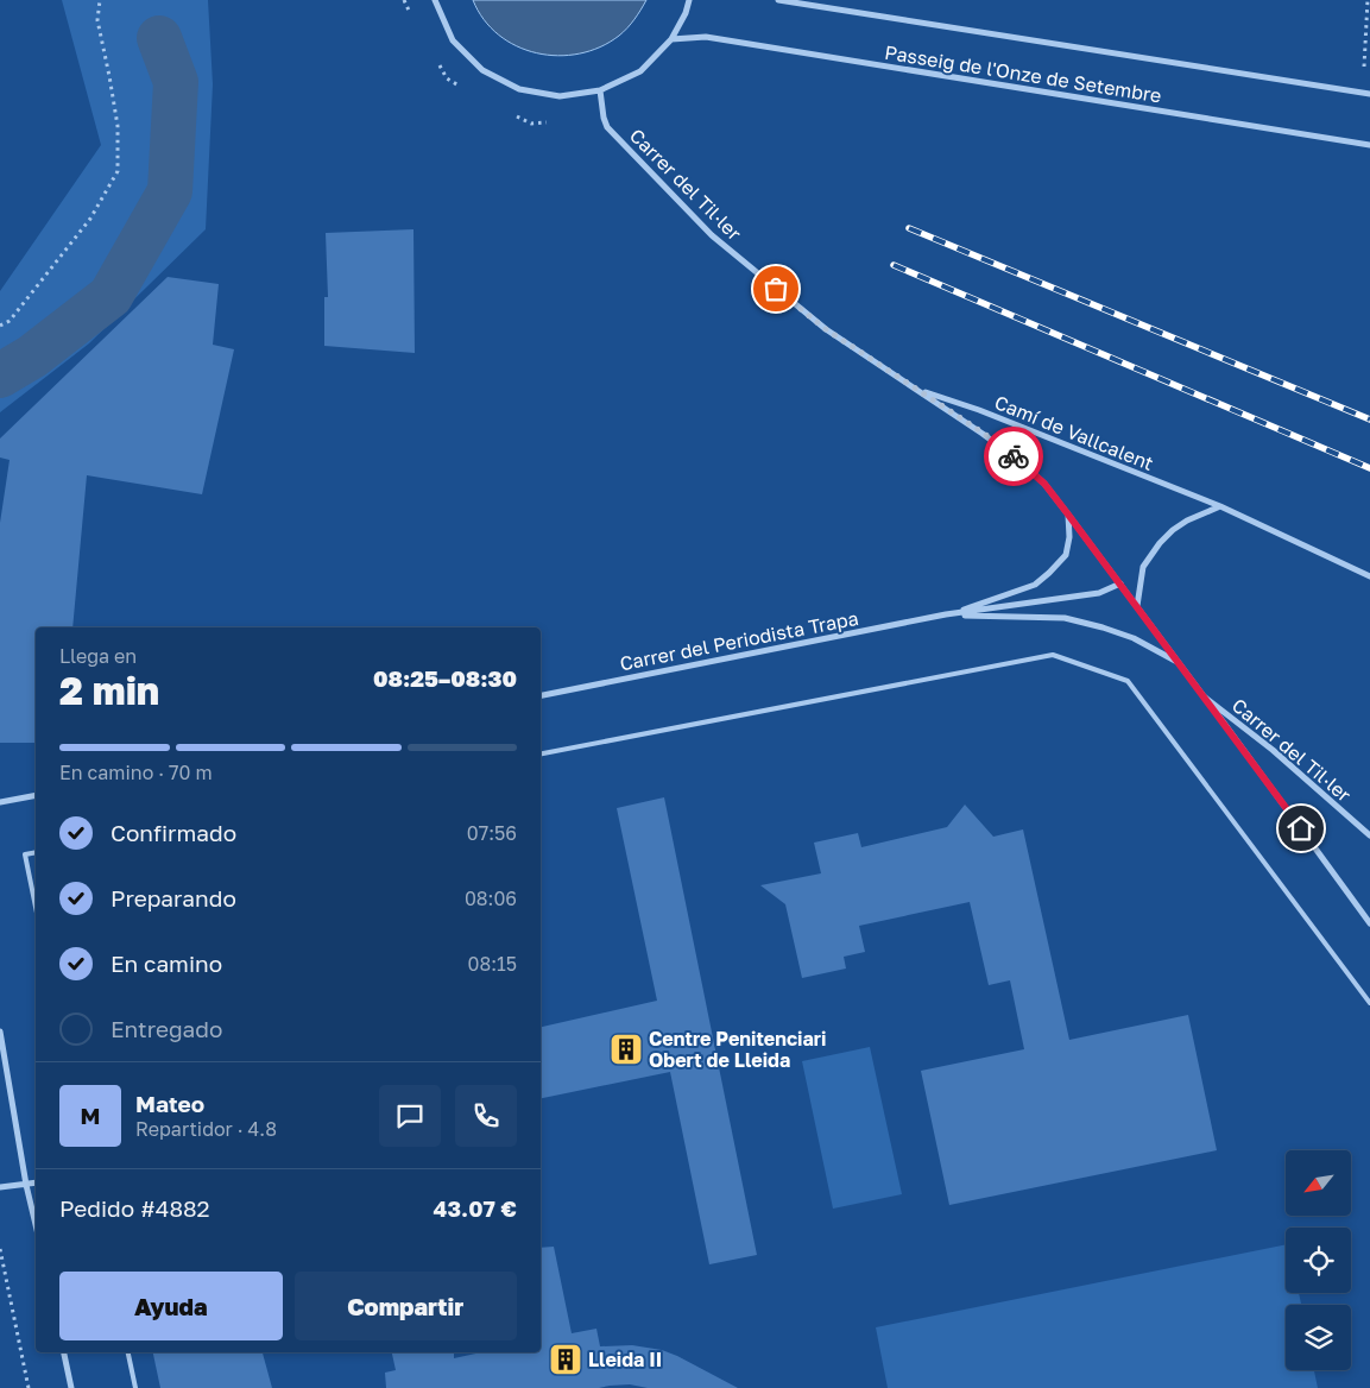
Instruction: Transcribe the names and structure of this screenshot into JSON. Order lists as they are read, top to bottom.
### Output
{
  "streets": {
    "street": [
      "Passeig de l'Onze de Setembre",
      "Carrer del Til·ler",
      "Camí de Vallcalent",
      "Carrer del Periodista Trapa"
    ]
  },
  "crossings": [
    ["Carrer del Til·ler", "Camí de Vallcalent"],
    ["Carrer del Til·ler", "Carrer del Periodista Trapa"]
  ],
  "places": {
    "building": ["Centre Penitenciari Obert de Lleida", "Lleida II"]
  },
  "north": "bottom left",
  "page": {
    "heading": ["2 min", "Llega en", "08:25–08:30"],
    "panel": [
      "Mateo",
      "Repartidor · 4.8",
      "Pedido #4882",
      "43.07 €"
    ],
    "bar": "En camino · 70 m",
    "list": [
      ["Confirmado", "07:56"],
      ["Preparando", "08:06"],
      ["En camino", "08:15"],
      "Entregado"
    ],
    "round": "M",
    "buttons": ["Ayuda", "Compartir"]
  }
}
